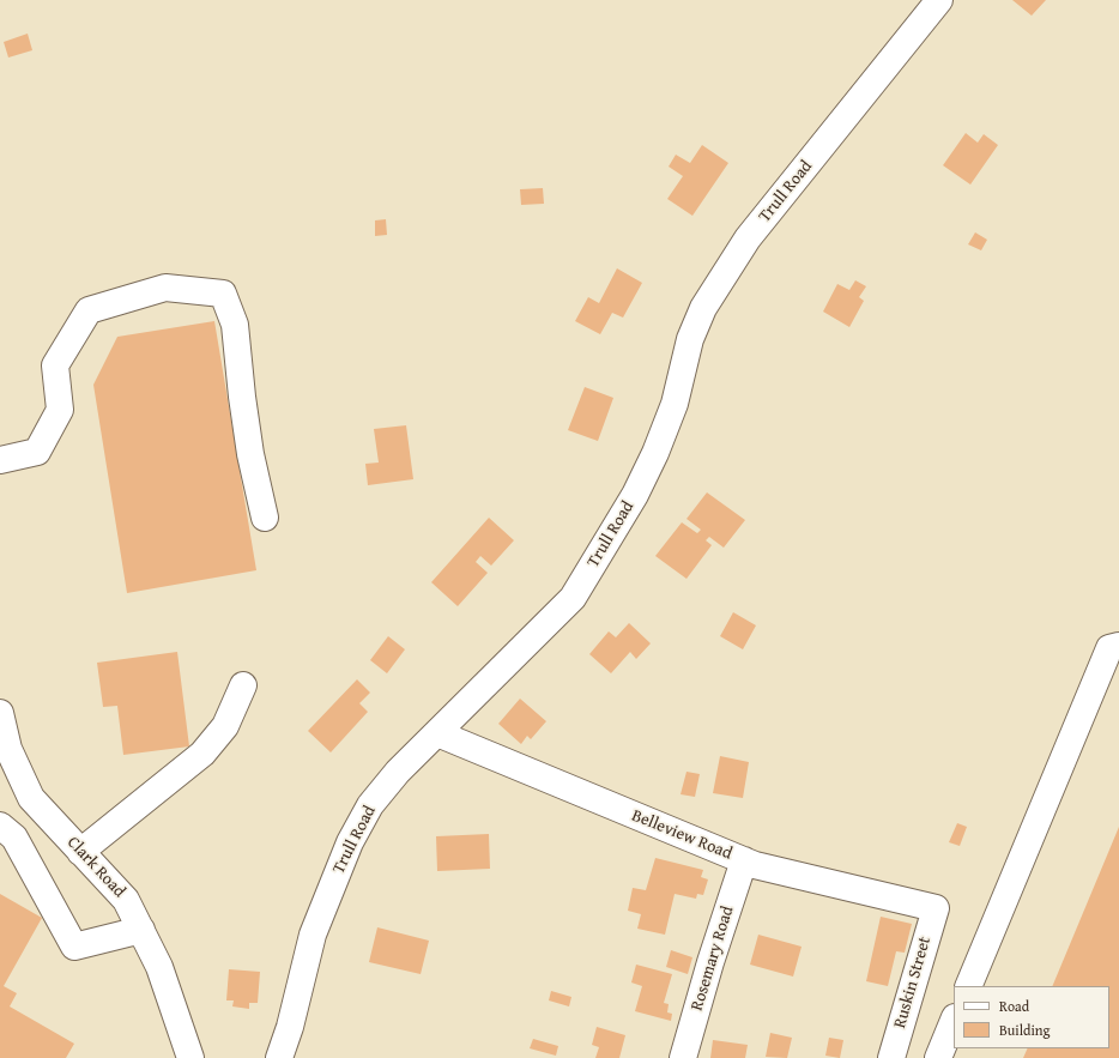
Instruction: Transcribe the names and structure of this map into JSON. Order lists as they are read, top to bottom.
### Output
{
  "streets": {
    "street": [
      "Trull Road",
      "Belleview Road",
      "Clark Road",
      "Rosemary Road",
      "Ruskin Street"
    ]
  },
  "crossings": [
    ["Trull Road", "Belleview Road"],
    ["Belleview Road", "Rosemary Road"],
    ["Belleview Road", "Ruskin Street"]
  ],
  "legend": ["Road", "Building"]
}
